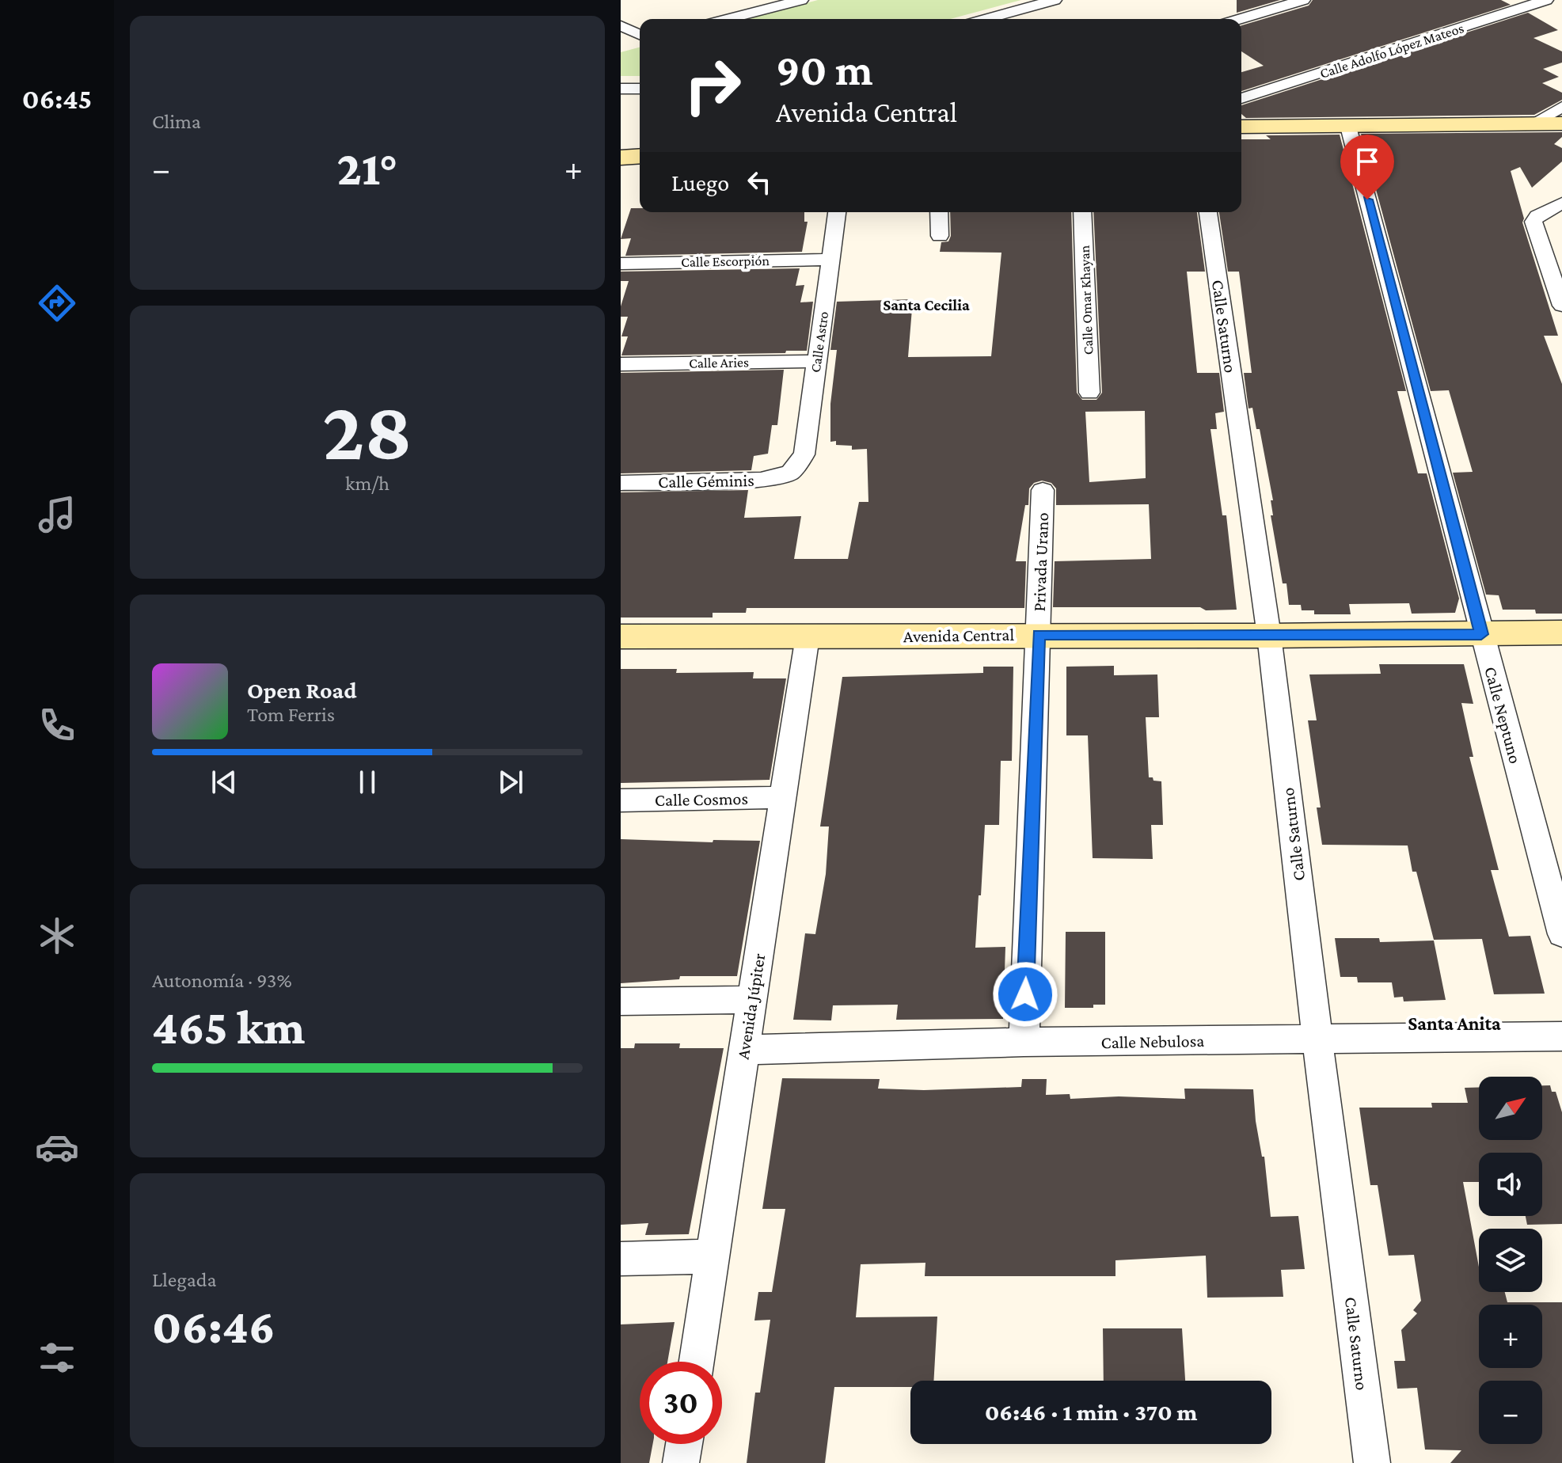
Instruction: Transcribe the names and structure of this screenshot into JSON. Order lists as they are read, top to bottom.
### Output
{
  "streets": {
    "street": [
      "Calle Adolfo López Mateos",
      "Calle Escorpión",
      "Calle Omar Khayan",
      "Calle Saturno",
      "Calle Astro",
      "Calle Aries",
      "Calle Géminis",
      "Privada Urano",
      "Avenida Central",
      "Calle Neptuno",
      "Calle Cosmos",
      "Avenida Júpiter",
      "Calle Nebulosa"
    ]
  },
  "crossings": [
    ["Calle Escorpión", "Calle Astro"],
    ["Calle Saturno", "Avenida Central"],
    ["Calle Saturno", "Calle Nebulosa"],
    ["Calle Astro", "Calle Aries"],
    ["Calle Astro", "Calle Géminis"],
    ["Privada Urano", "Avenida Central"],
    ["Privada Urano", "Calle Nebulosa"],
    ["Avenida Central", "Calle Neptuno"],
    ["Avenida Central", "Avenida Júpiter"],
    ["Calle Cosmos", "Avenida Júpiter"],
    ["Avenida Júpiter", "Calle Nebulosa"]
  ],
  "districts": ["Santa Cecilia", "Santa Anita"],
  "north": "top right",
  "page": {
    "tabs": "06:45",
    "tile": [
      "Clima",
      ["28", "km/h"],
      ["Autonomía · 93%", "465 km"],
      ["Llegada", "06:46"]
    ],
    "turn": ["90 m", "Avenida Central"],
    "heat": ["−", "21°", "+"],
    "then": "Luego",
    "song": ["Open Road", "Tom Ferris"],
    "map_buttons": ["+", "−"],
    "limit": "30",
    "trip": "06:46 · 1 min · 370 m"
  }
}
